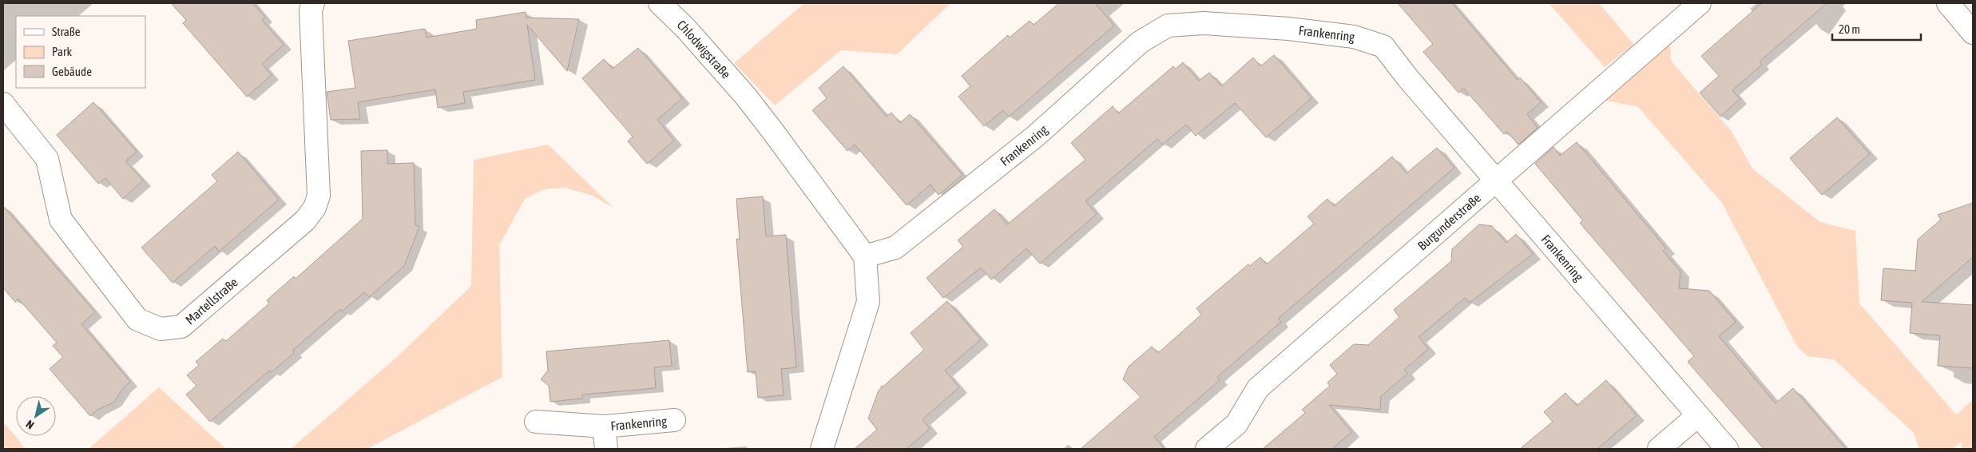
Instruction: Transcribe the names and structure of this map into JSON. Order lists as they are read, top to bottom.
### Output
{
  "streets": {
    "street": [
      "Frankenring",
      "Chlodwigstraße",
      "Burgunderstraße",
      "Martellstraße"
    ]
  },
  "crossings": [
    ["Frankenring", "Chlodwigstraße"],
    ["Frankenring", "Burgunderstraße"]
  ],
  "legend": ["Straße", "Park", "Gebäude"],
  "scale_bar": "20 m",
  "north": "bottom left"
}
